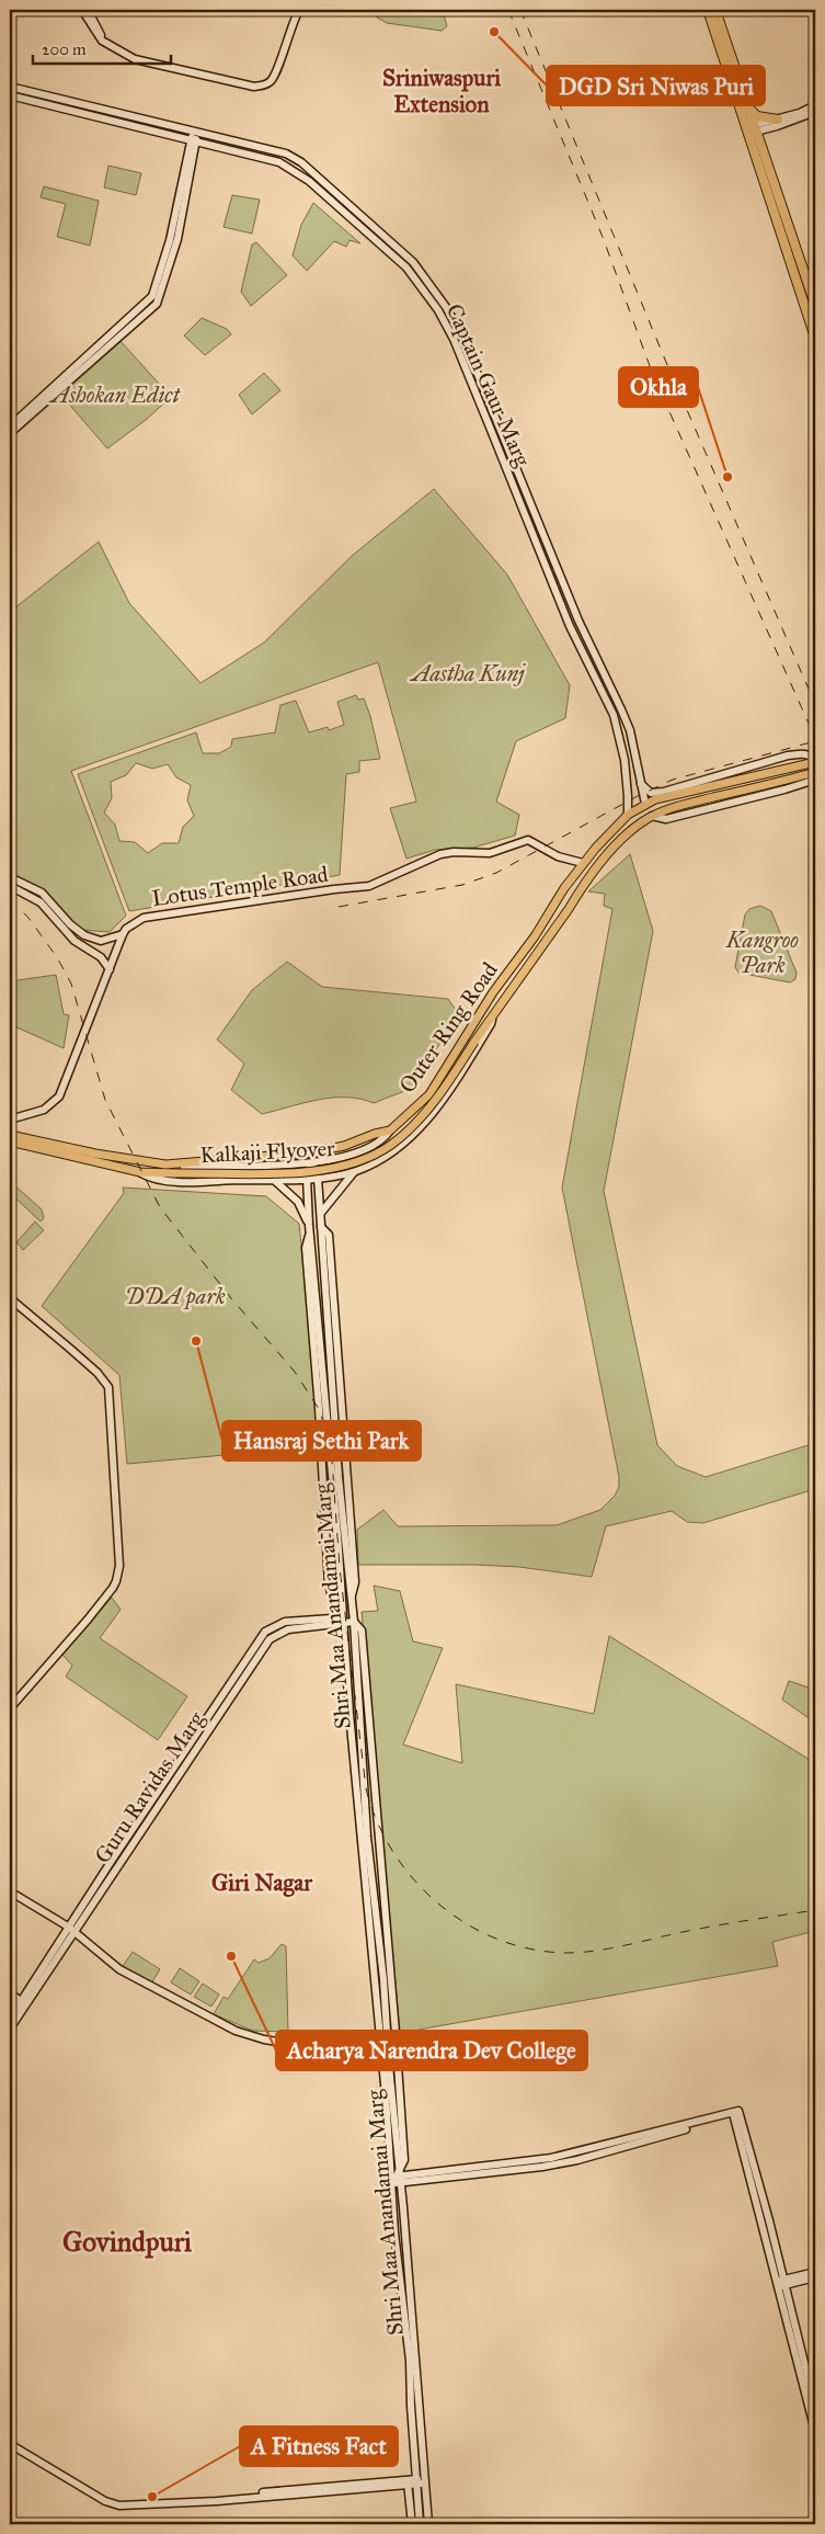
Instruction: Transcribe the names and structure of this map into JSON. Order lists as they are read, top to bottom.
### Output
{
  "streets": {
    "main road": [
      "Captain Gaur Marg",
      "Lotus Temple Road",
      "Outer Ring Road",
      "Kalkaji Flyover",
      "Shri Maa Anandamai Marg",
      "Guru Ravidas Marg"
    ]
  },
  "crossings": [
    ["Captain Gaur Marg", "Outer Ring Road"],
    ["Lotus Temple Road", "Outer Ring Road"],
    ["Outer Ring Road", "Kalkaji Flyover"],
    ["Shri Maa Anandamai Marg", "Guru Ravidas Marg"]
  ],
  "districts": ["Sriniwaspuri Extension", "Giri Nagar", "Govindpuri"],
  "parks": [
    "Ashokan Edict",
    "Aastha Kunj",
    "Kangroo Park",
    "DDA park"
  ],
  "places": [
    "DGD Sri Niwas Puri",
    "Okhla",
    "Hansraj Sethi Park",
    "Acharya Narendra Dev College",
    "A Fitness Fact"
  ],
  "scale_bar": "200 m"
}
